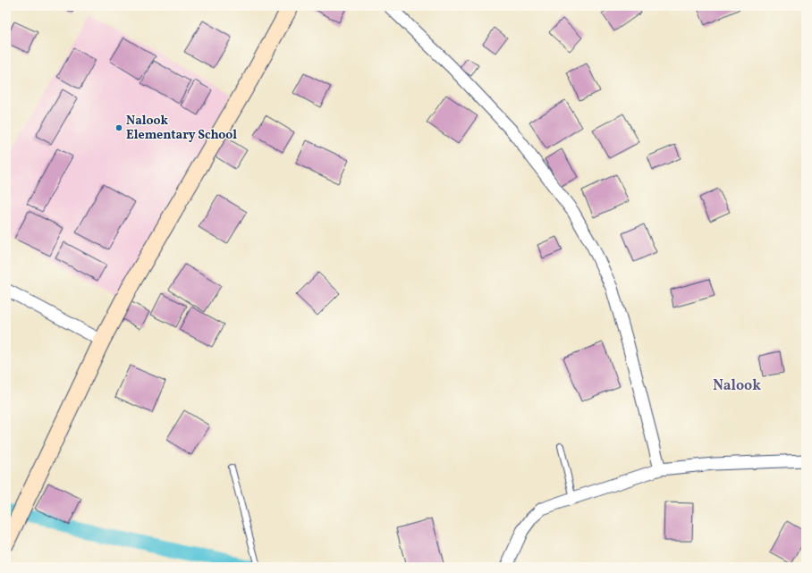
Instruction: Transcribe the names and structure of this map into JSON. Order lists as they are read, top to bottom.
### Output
{
  "districts": ["Nalook"],
  "places": ["Nalook Elementary School"]
}
